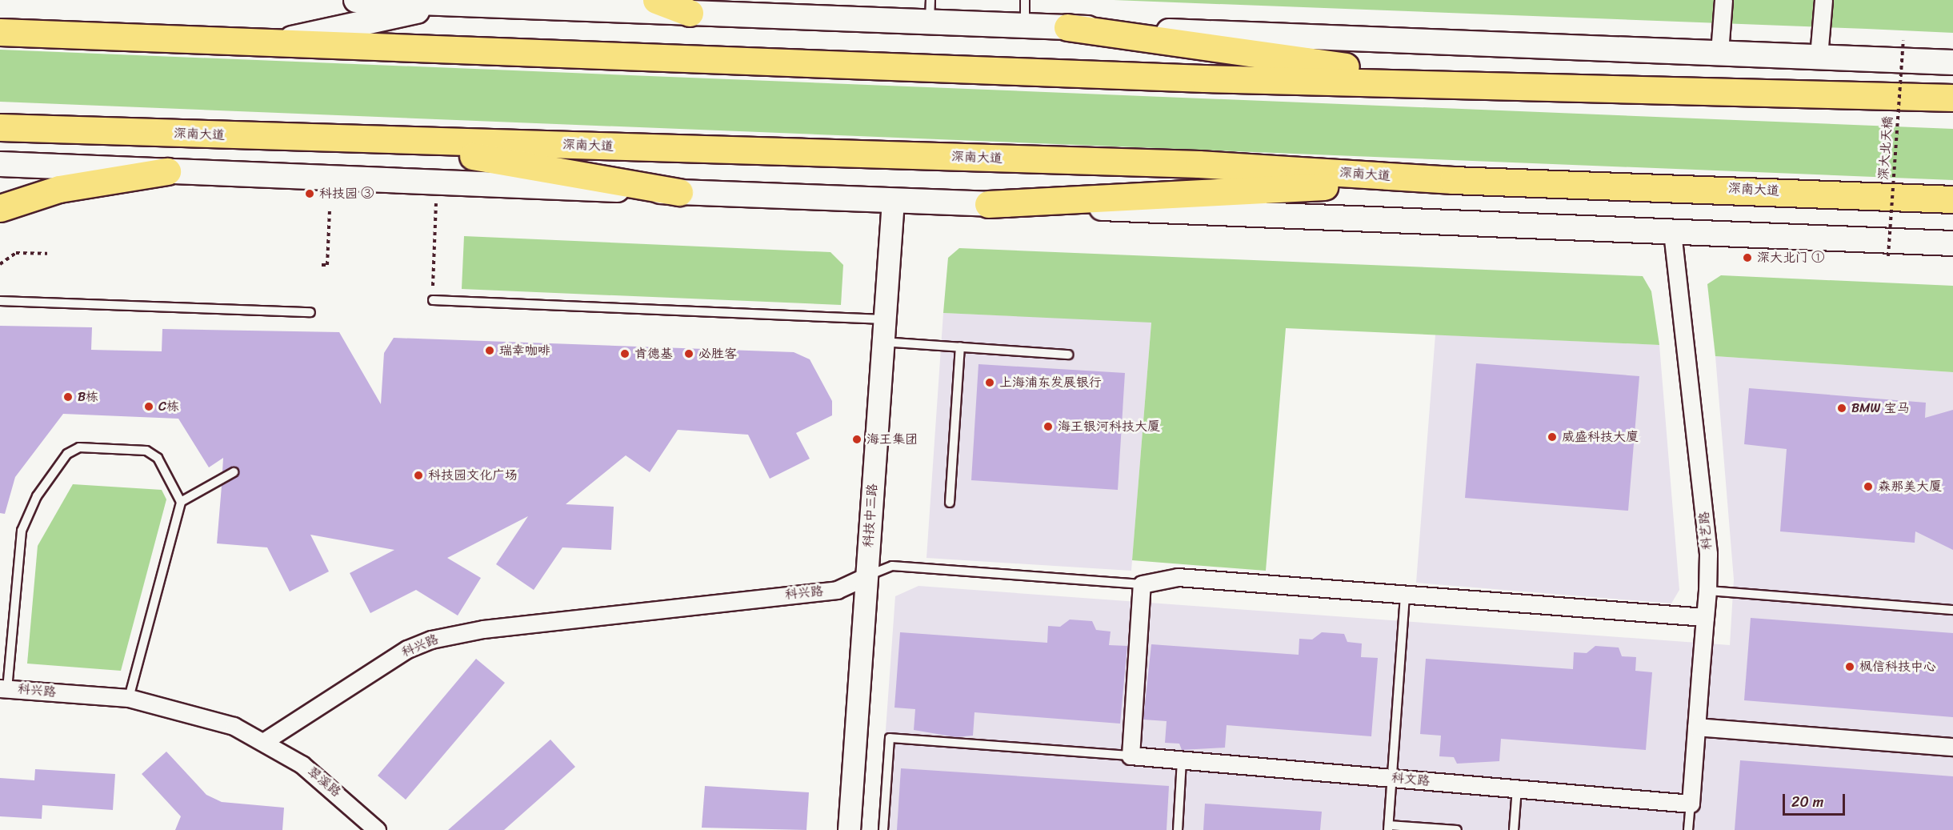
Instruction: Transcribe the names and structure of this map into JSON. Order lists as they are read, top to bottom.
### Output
{
  "streets": {
    "main road": ["深南大道"],
    "street": [
      "科技中三路",
      "科艺路",
      "科兴路",
      "科文路",
      "翠溪路"
    ],
    "path": ["深大北天橋"]
  },
  "crossings": [
    ["科技中三路", "科兴路"],
    ["科艺路", "科文路"],
    ["科兴路", "翠溪路"]
  ],
  "places": [
    "科技园 ③",
    "深大北门 ①",
    "瑞幸咖啡",
    "肯德基",
    "必胜客",
    "上海浦东发展银行",
    "B栋",
    "C栋",
    "BMW 宝马",
    "海王银河科技大厦",
    "威盛科技大廈",
    "海王集团",
    "科技园文化广场",
    "森那美大厦",
    "枫信科技中心"
  ],
  "scale_bar": "20 m"
}
